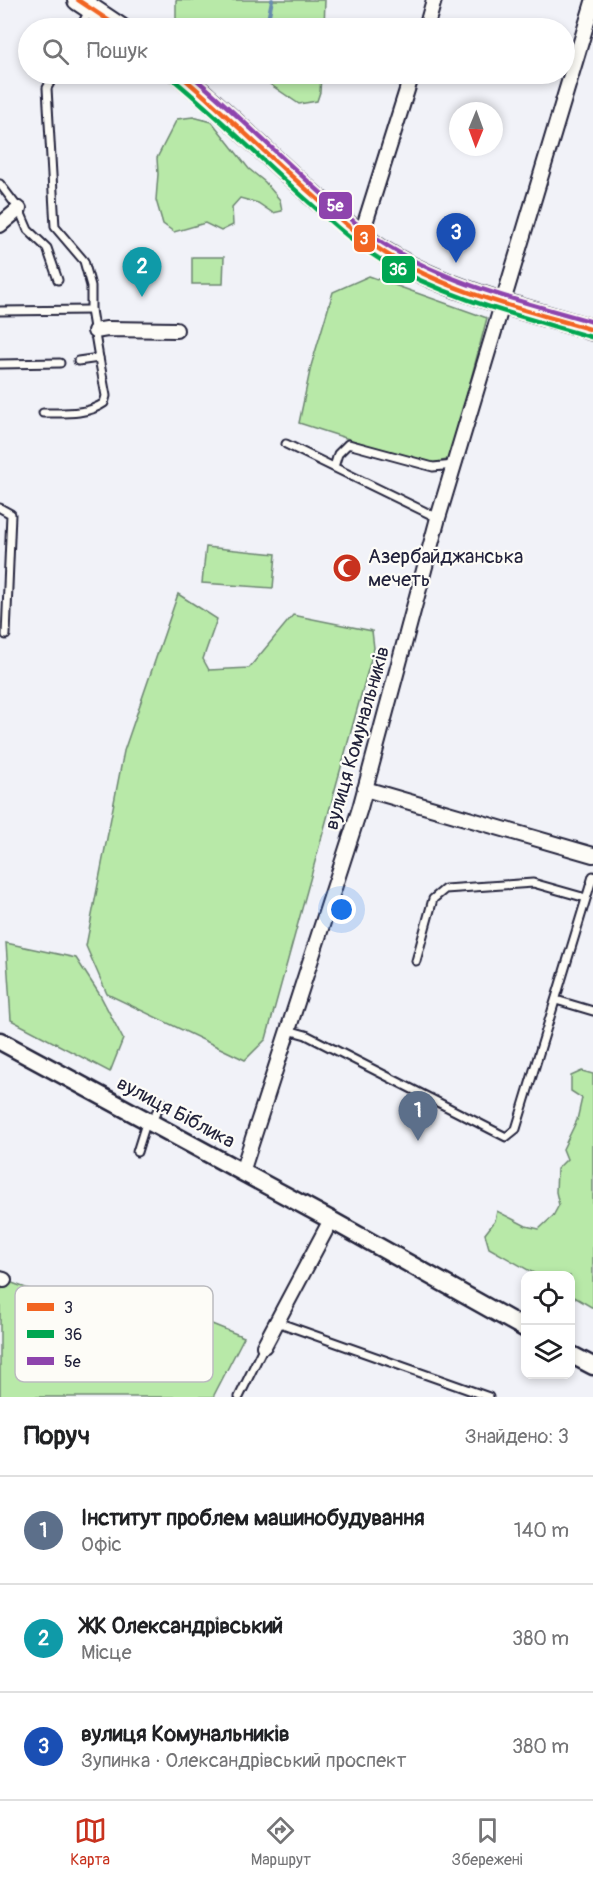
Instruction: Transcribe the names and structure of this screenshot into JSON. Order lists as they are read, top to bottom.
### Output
{
  "streets": {
    "street": ["вулиця Комунальників", "вулиця Біблика"]
  },
  "crossings": [
    ["вулиця Комунальників", "вулиця Біблика"]
  ],
  "places": {
    "mosque": ["Азербайджанська мечеть"]
  },
  "lines": ["transit line 3", "transit line 36", "transit line 5е"],
  "legend": ["3", "36", "5е"],
  "north": "bottom",
  "page": {
    "search": "Пошук",
    "pins": ["3", "2", "1"],
    "heading": ["Поруч", "Знайдено: 3"],
    "list": [
      {
        "mark": "1",
        "name": "Інститут проблем машинобудування",
        "note": "Офіс",
        "value": "140 m"
      },
      {
        "mark": "2",
        "name": "ЖК Олександрівський",
        "note": "Місце",
        "value": "380 m"
      },
      {
        "mark": "3",
        "name": "вулиця Комунальників",
        "note": "Зупинка · Олександрівський проспект",
        "value": "380 m"
      }
    ],
    "nav": ["Карта", "Маршрут", "Збережені"]
  }
}
